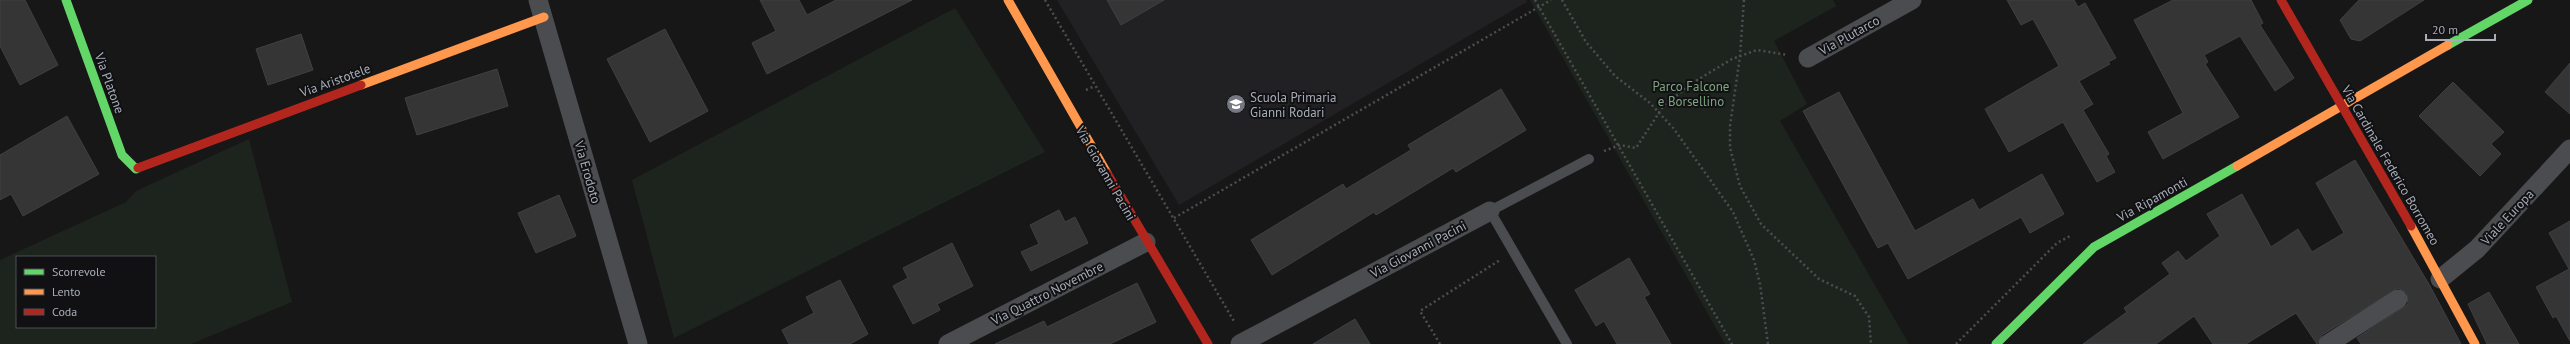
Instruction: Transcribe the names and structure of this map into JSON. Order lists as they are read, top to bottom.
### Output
{
  "streets": {
    "street": [
      "Via Plutarco",
      "Via Aristotele",
      "Via Platone",
      "Via Cardinale Federico Borromeo",
      "Via Erodoto",
      "Via Giovanni Pacini",
      "Via Ripamonti",
      "Viale Europa",
      "Via Quattro Novembre"
    ]
  },
  "crossings": [
    ["Via Aristotele", "Via Platone"],
    ["Via Aristotele", "Via Erodoto"],
    ["Via Cardinale Federico Borromeo", "Via Ripamonti"],
    ["Via Cardinale Federico Borromeo", "Viale Europa"],
    ["Via Giovanni Pacini", "Via Quattro Novembre"]
  ],
  "parks": ["Parco Falcone e Borsellino"],
  "places": {
    "school or university": ["Scuola Primaria Gianni Rodari"]
  },
  "legend": ["Scorrevole", "Lento", "Coda"],
  "scale_bar": "20 m"
}
